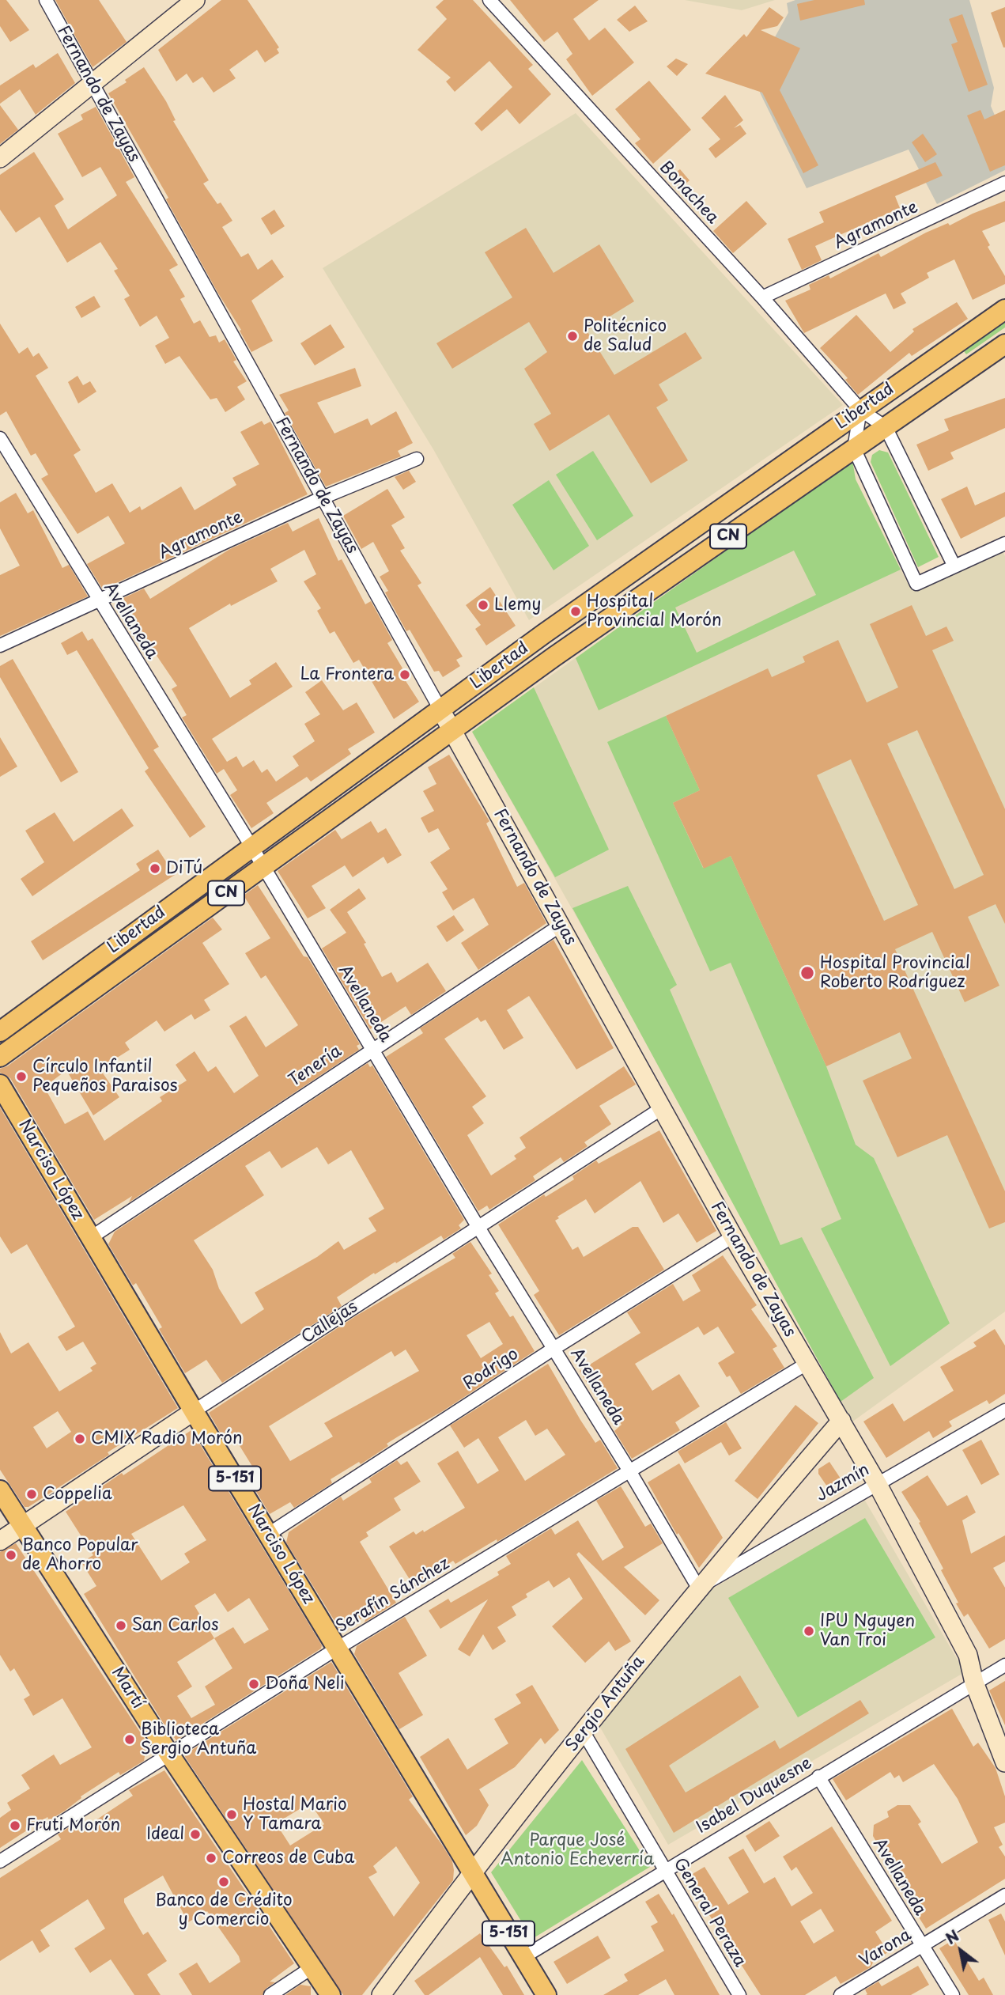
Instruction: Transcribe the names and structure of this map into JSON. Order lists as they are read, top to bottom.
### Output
{
  "streets": {
    "main road": [
      "Libertad",
      "CN",
      "Narciso López",
      "5-151",
      "Martí"
    ],
    "street": [
      "Fernando de Zayas",
      "Bonachea",
      "Agramonte",
      "Avellaneda",
      "Tenería",
      "Callejas",
      "Rodrigo",
      "Jazmín",
      "Serafín Sánchez",
      "Sergio Antuña",
      "Isabel Duquesne",
      "General Peraza",
      "Varona"
    ]
  },
  "crossings": [
    ["Fernando de Zayas", "Agramonte"],
    ["Fernando de Zayas", "Libertad"],
    ["Fernando de Zayas", "Tenería"],
    ["Fernando de Zayas", "Callejas"],
    ["Fernando de Zayas", "Rodrigo"],
    ["Fernando de Zayas", "Jazmín"],
    ["Fernando de Zayas", "Serafín Sánchez"],
    ["Fernando de Zayas", "Sergio Antuña"],
    ["Fernando de Zayas", "Isabel Duquesne"],
    ["Bonachea", "Agramonte"],
    ["Bonachea", "Libertad"],
    ["Agramonte", "Avellaneda"],
    ["Libertad", "Avellaneda"],
    ["Avellaneda", "Tenería"],
    ["Avellaneda", "Callejas"],
    ["Avellaneda", "Rodrigo"],
    ["Avellaneda", "Jazmín"],
    ["Avellaneda", "Serafín Sánchez"],
    ["Avellaneda", "Sergio Antuña"],
    ["Avellaneda", "Isabel Duquesne"],
    ["Avellaneda", "Varona"],
    ["Tenería", "Narciso López"],
    ["Narciso López", "Callejas"],
    ["Narciso López", "Rodrigo"],
    ["Narciso López", "Serafín Sánchez"],
    ["Narciso López", "Sergio Antuña"],
    ["Narciso López", "Isabel Duquesne"],
    ["Callejas", "Martí"],
    ["Jazmín", "Sergio Antuña"],
    ["Serafín Sánchez", "Martí"],
    ["Sergio Antuña", "General Peraza"],
    ["Isabel Duquesne", "General Peraza"]
  ],
  "parks": ["Parque José Antonio Echeverría"],
  "places": [
    "Politécnico de Salud",
    "Llemy",
    "Hospital Provincial Morón",
    "La Frontera",
    "DiTú",
    "Hospital Provincial Roberto Rodríguez",
    "Círculo Infantil Pequeños Paraisos",
    "CMIX Radio Morón",
    "Coppelia",
    "Banco Popular de Ahorro",
    "San Carlos",
    "IPU Nguyen Van Troi",
    "Doña Neli",
    "Biblioteca Sergio Antuña",
    "Hostal Mario Y Tamara",
    "Fruti Morón",
    "Ideal",
    "Correos de Cuba",
    "Banco de Crédito y Comercio"
  ],
  "north": "top left"
}
